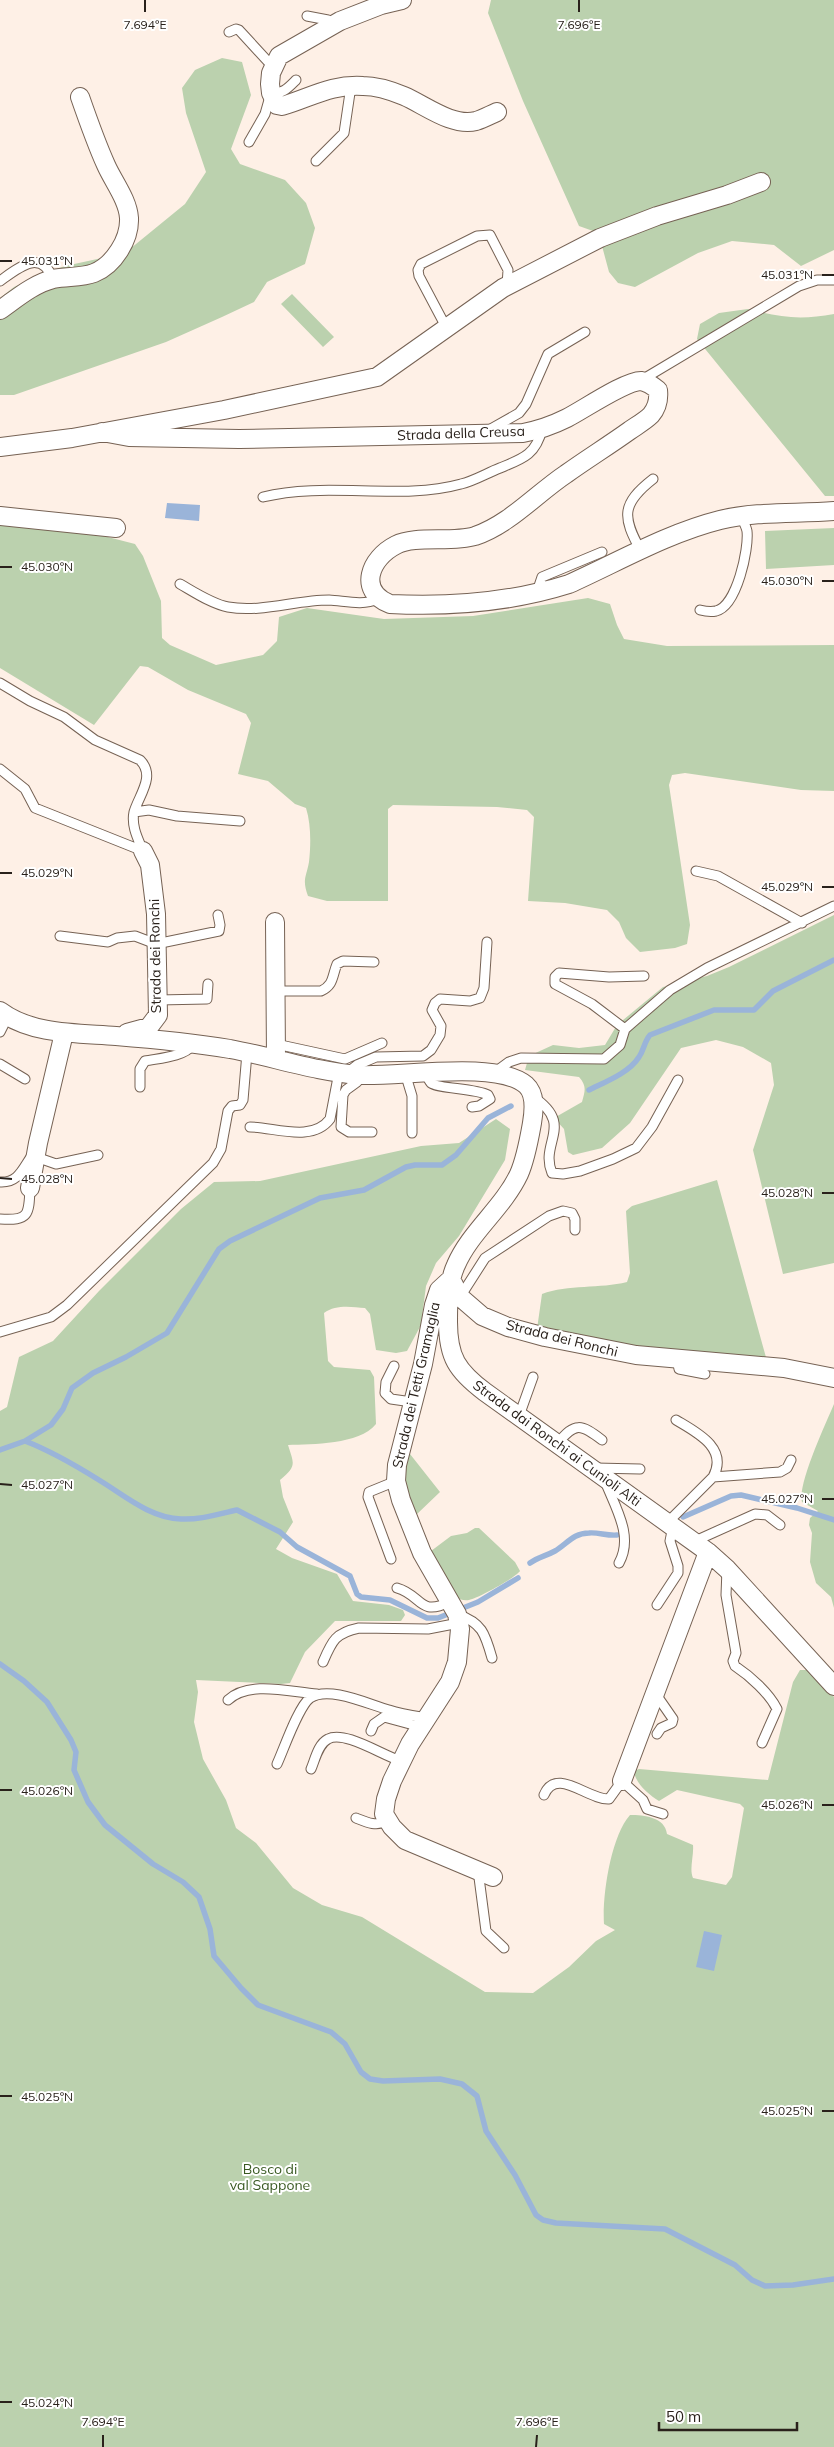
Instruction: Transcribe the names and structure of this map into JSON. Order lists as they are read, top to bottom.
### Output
{
  "streets": {
    "street": [
      "Strada della Creusa",
      "Strada dei Ronchi",
      "Strada dei Tetti Gramaglia",
      "Strada dai Ronchi ai Cunioli Alti"
    ]
  },
  "crossings": [
    ["Strada dei Ronchi", "Strada dei Tetti Gramaglia"],
    ["Strada dei Ronchi", "Strada dai Ronchi ai Cunioli Alti"],
    ["Strada dei Tetti Gramaglia", "Strada dai Ronchi ai Cunioli Alti"]
  ],
  "parks": ["Bosco di val Sappone"],
  "scale_bar": "50 m",
  "coordinates": [
    "7.694°E",
    "7.696°E",
    "45.031°N",
    "45.030°N",
    "45.029°N",
    "45.028°N",
    "45.027°N",
    "45.026°N",
    "45.025°N",
    "45.024°N"
  ]
}
